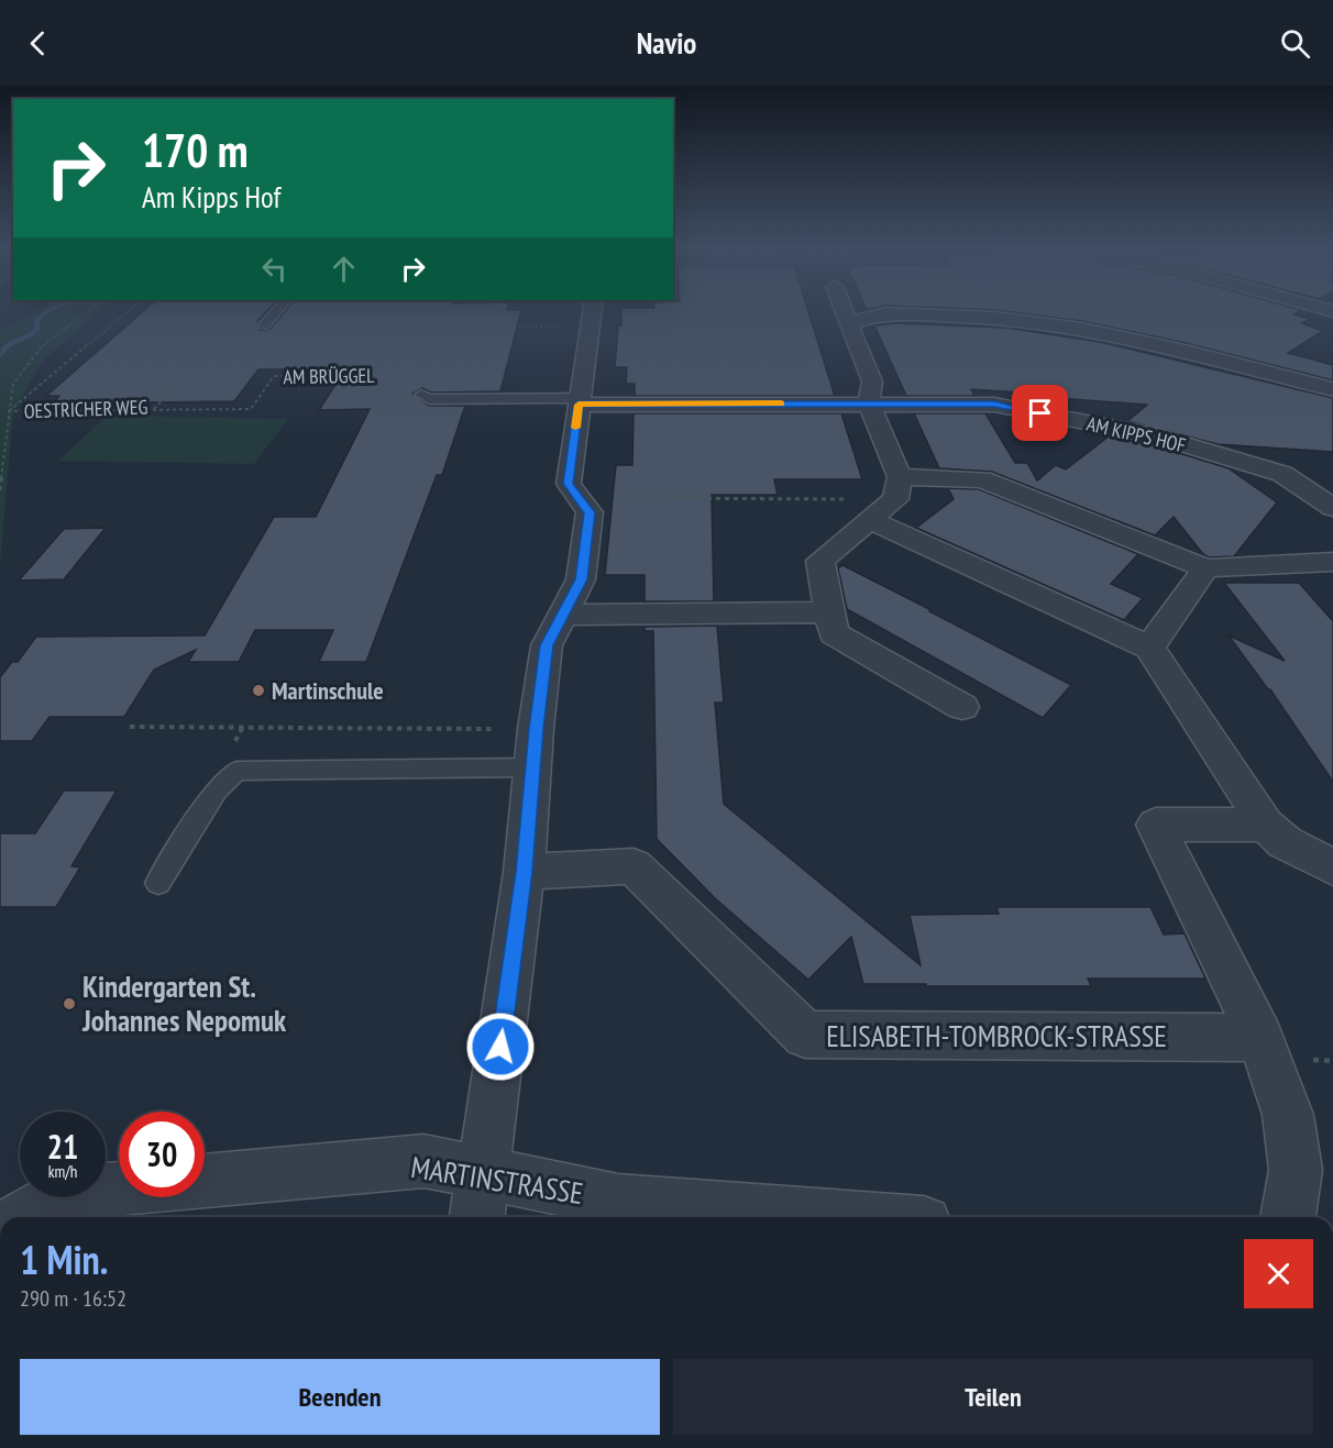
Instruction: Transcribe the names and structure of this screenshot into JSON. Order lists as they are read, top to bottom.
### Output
{
  "streets": {
    "street": ["AM KIPPS HOF", "ELISABETH-TOMBROCK-STRASSE", "MARTINSTRASSE"],
    "path": ["AM BRÜGGEL", "OESTRICHER WEG"]
  },
  "crossings": [
    ["AM BRÜGGEL", "OESTRICHER WEG"]
  ],
  "places": ["Martinschule", "Kindergarten St. Johannes Nepomuk"],
  "page": {
    "header": "Navio",
    "turn": ["170 m", "Am Kipps Hof"],
    "speed": "21 km/h",
    "limit": "30",
    "heading": ["1 Min.", "290 m · 16:52"],
    "buttons": ["Beenden", "Teilen"]
  }
}
